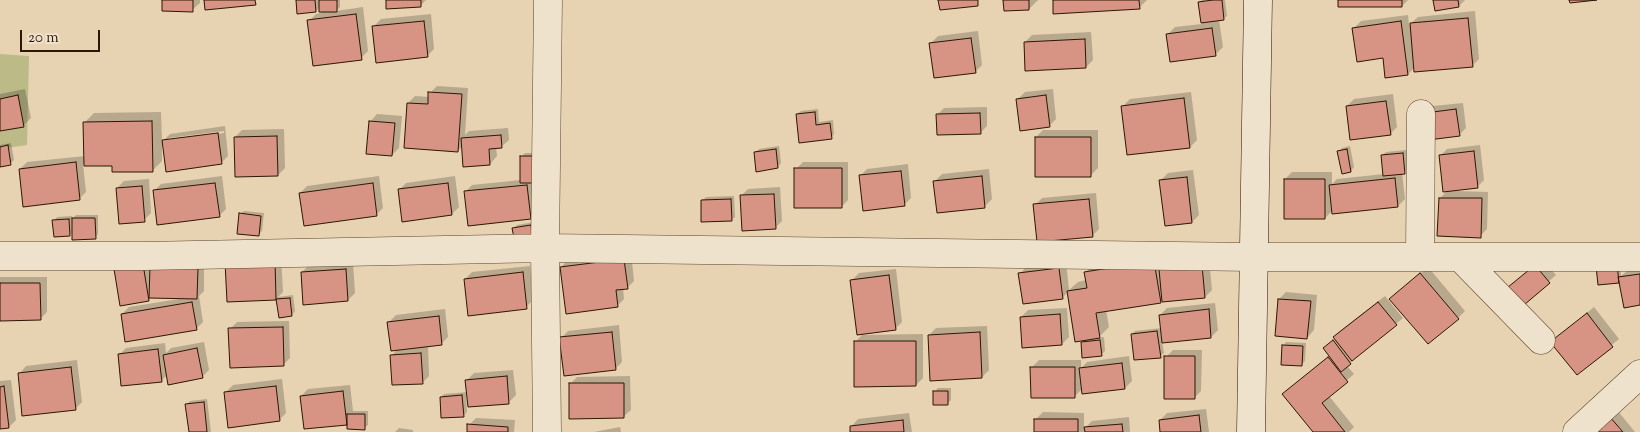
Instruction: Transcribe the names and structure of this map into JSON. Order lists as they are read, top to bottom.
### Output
{
  "scale_bar": "20 m"
}
